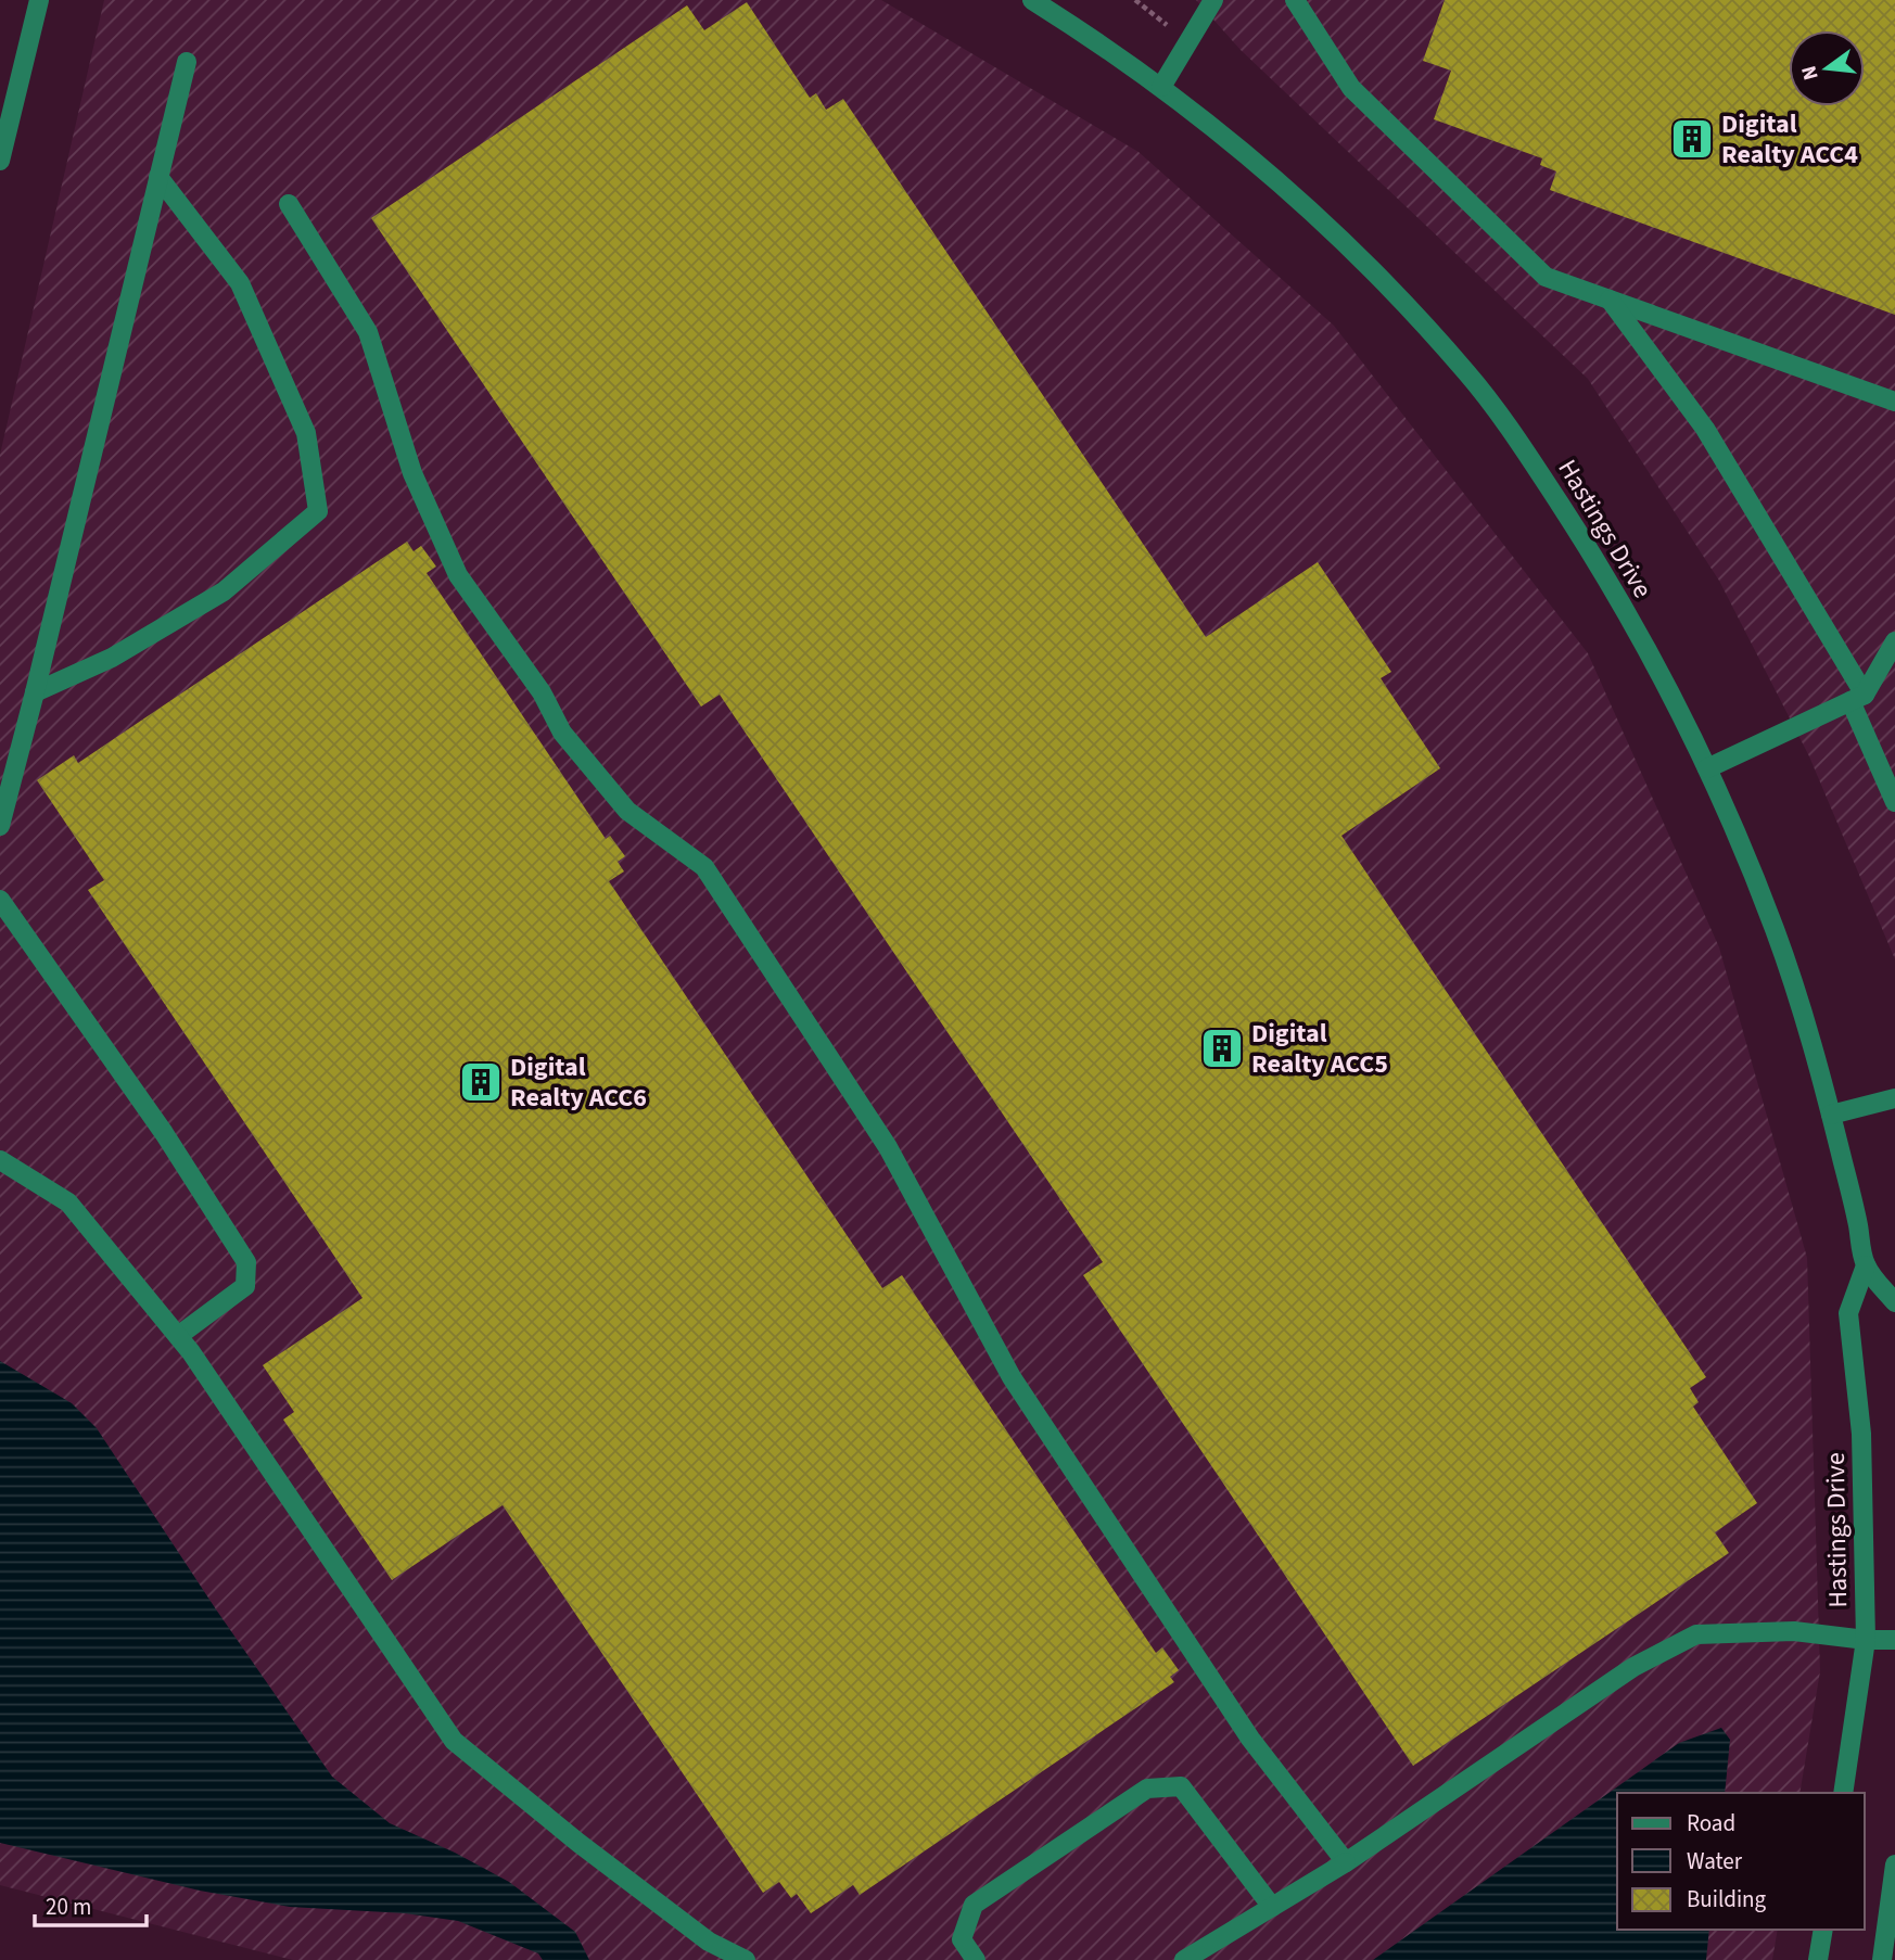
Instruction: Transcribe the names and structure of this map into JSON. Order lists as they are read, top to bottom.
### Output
{
  "streets": {
    "street": ["Hastings Drive"]
  },
  "places": {
    "building": ["Digital Realty ACC4", "Digital Realty ACC5", "Digital Realty ACC6"]
  },
  "legend": ["Road", "Water", "Building"],
  "scale_bar": "20 m",
  "north": "left"
}
